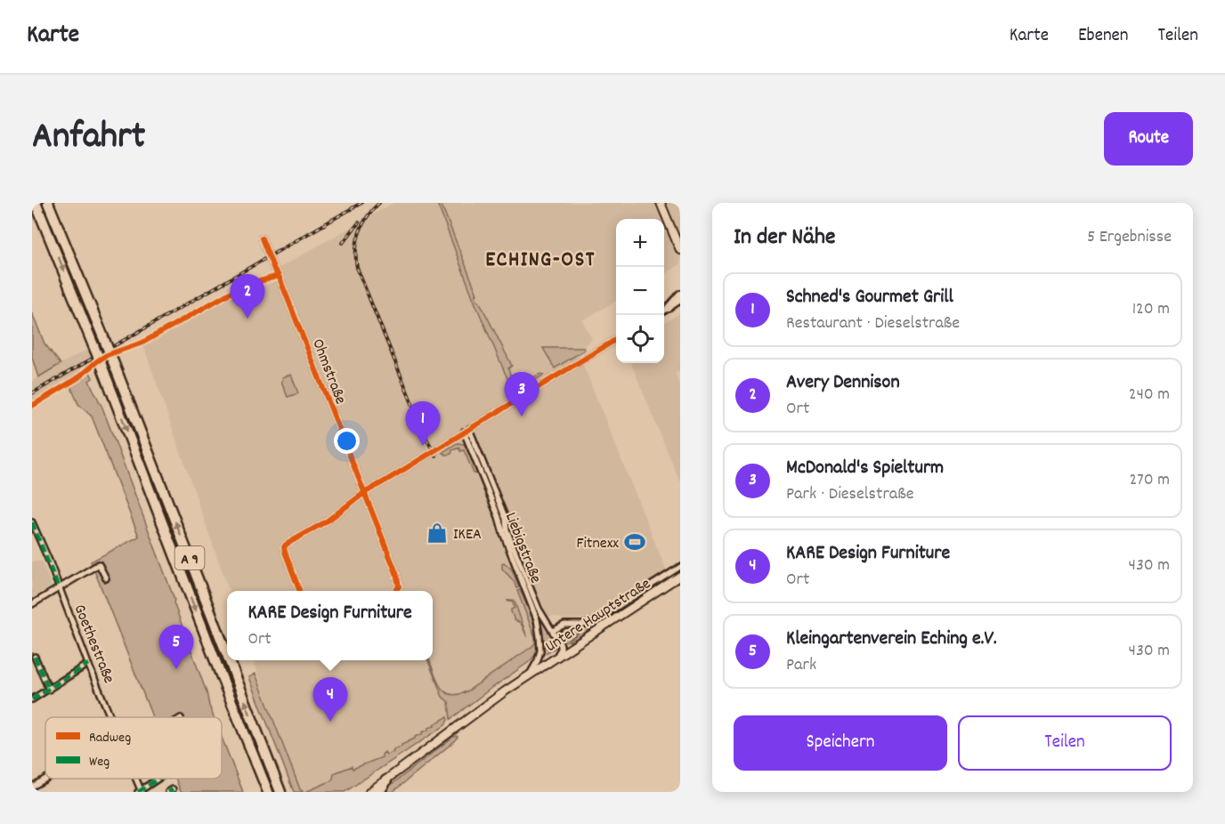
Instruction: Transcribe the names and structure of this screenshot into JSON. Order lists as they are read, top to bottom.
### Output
{
  "streets": {
    "highway": ["A 9"],
    "main road": ["Untere Hauptstraße"],
    "street": ["Ohmstraße", "Liebigstraße", "Goethestraße"]
  },
  "crossings": [
    ["Liebigstraße", "Untere Hauptstraße"]
  ],
  "districts": ["ECHING-OST"],
  "places": {
    "shop": ["IKEA"],
    "sports": ["Fitnexx"]
  },
  "legend": ["Radweg", "Weg"],
  "page": {
    "header": "Karte",
    "nav": ["Karte", "Ebenen", "Teilen"],
    "title": "Anfahrt",
    "buttons": [
      "Route",
      ["Speichern", "Teilen"]
    ],
    "heading": ["In der Nähe", "5 Ergebnisse"],
    "map_buttons": ["+", "−"],
    "list": [
      {
        "mark": "1",
        "name": "Schned's Gourmet Grill",
        "note": "Restaurant · Dieselstraße",
        "value": "120 m"
      },
      {
        "mark": "2",
        "name": "Avery Dennison",
        "note": "Ort",
        "value": "240 m"
      },
      {
        "mark": "3",
        "name": "McDonald's Spielturm",
        "note": "Park · Dieselstraße",
        "value": "270 m"
      },
      {
        "mark": "4",
        "name": "KARE Design Furniture",
        "note": "Ort",
        "value": "430 m"
      },
      {
        "mark": "5",
        "name": "Kleingartenverein Eching e.V.",
        "note": "Park",
        "value": "430 m"
      }
    ],
    "pins": [
      "2",
      "3",
      "1",
      "5",
      "4"
    ],
    "popup": ["KARE Design Furniture", "Ort"]
  }
}
